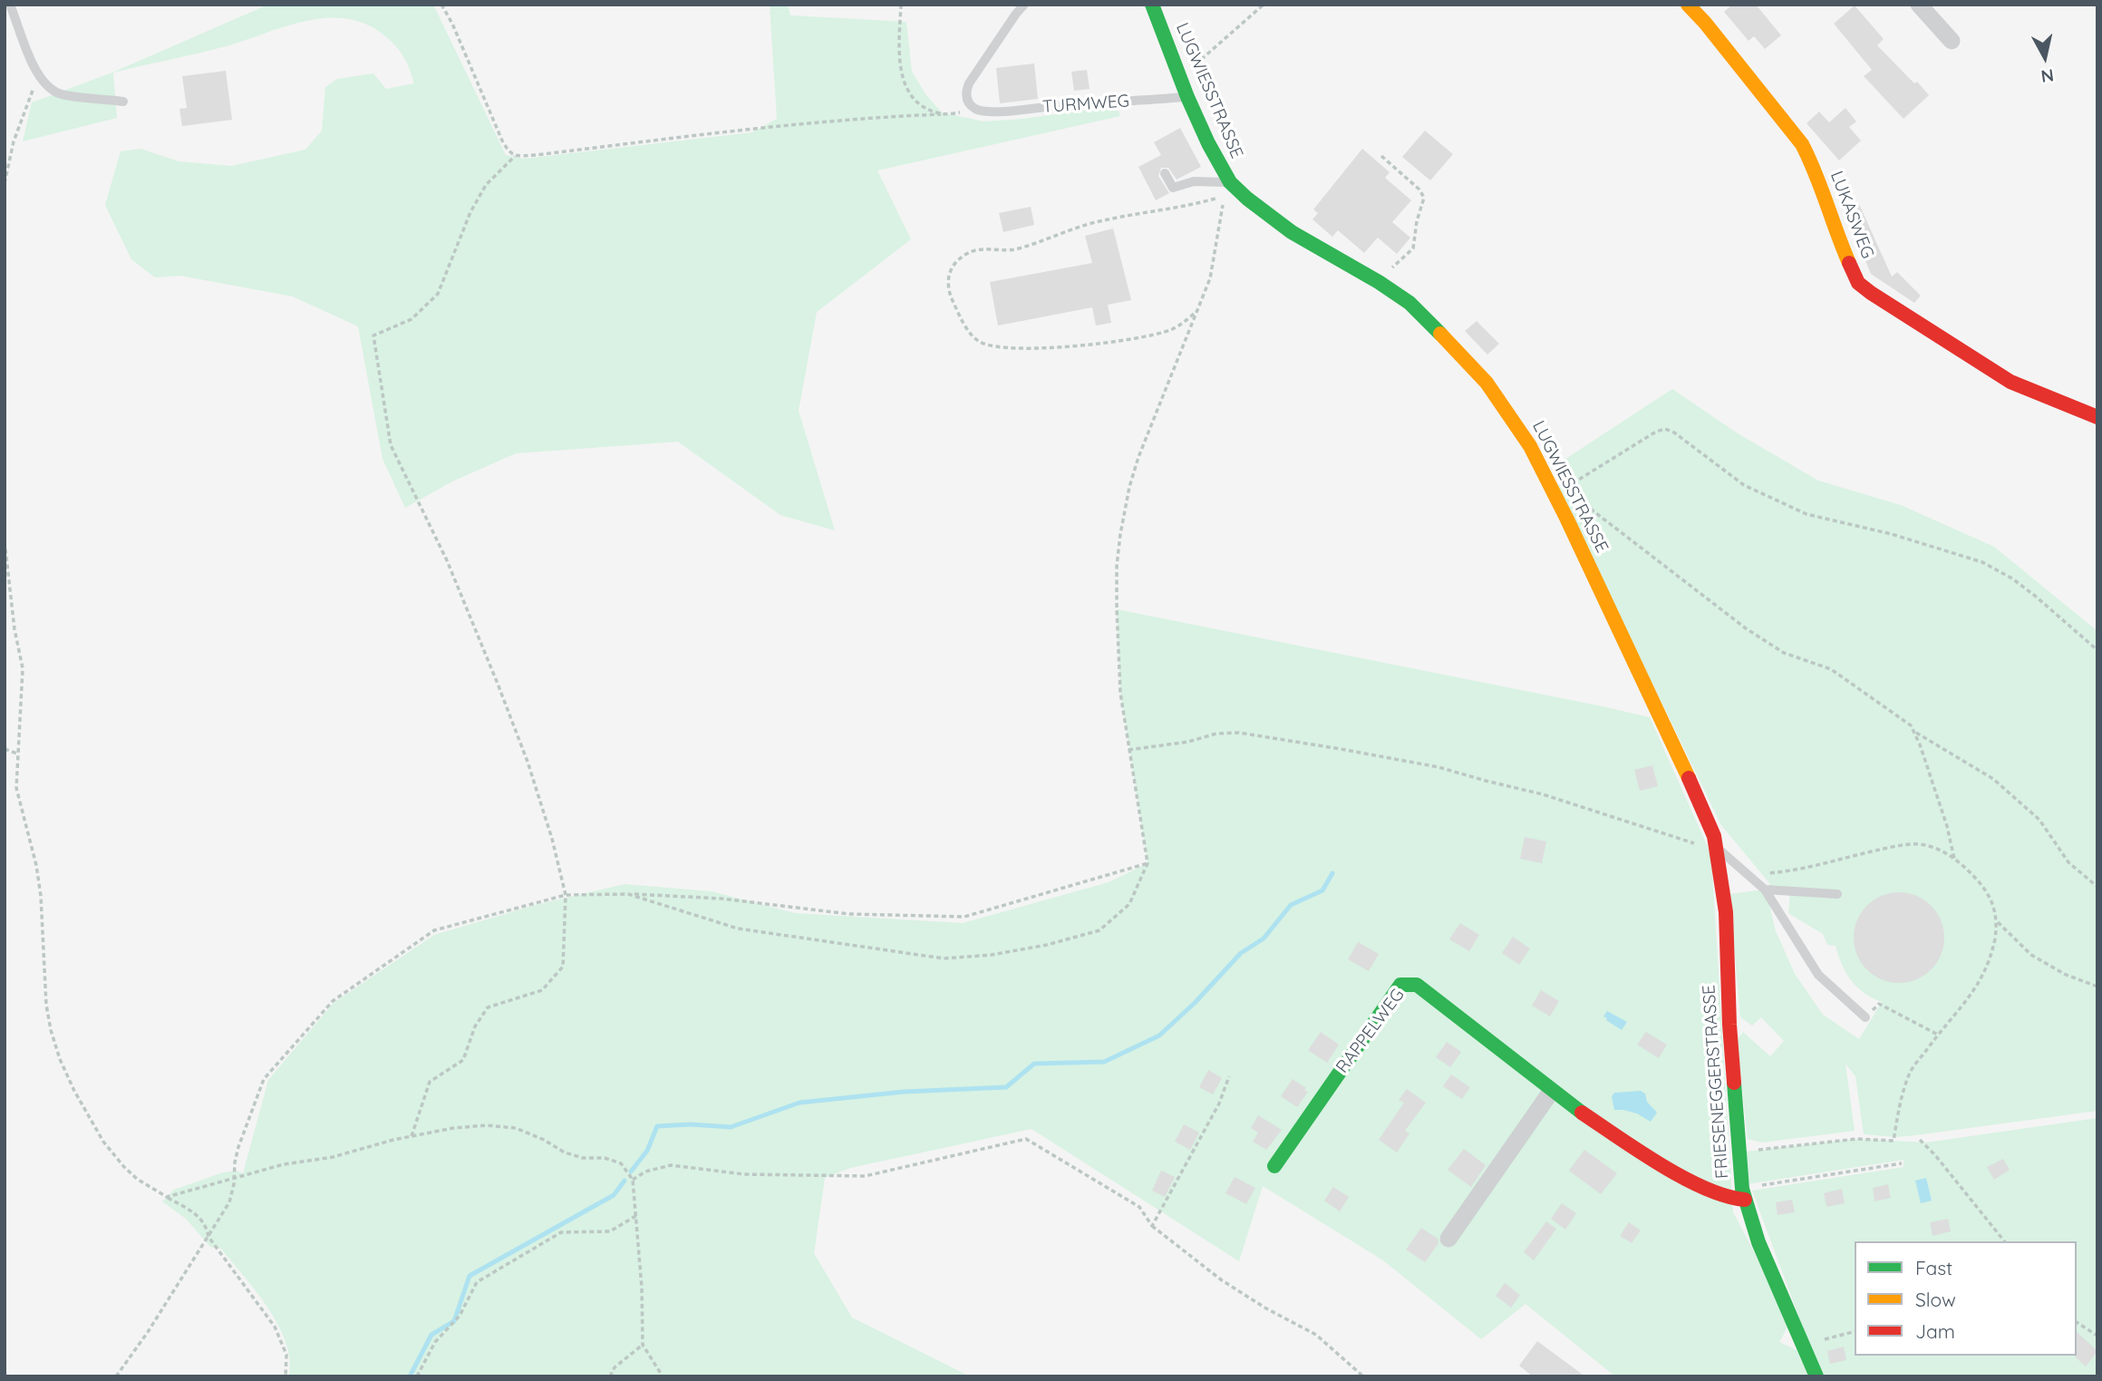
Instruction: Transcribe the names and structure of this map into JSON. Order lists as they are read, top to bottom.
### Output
{
  "streets": {
    "street": [
      "LUGWIESSTRASSE",
      "LUKASWEG",
      "RAPPELWEG",
      "FRIESENEGGERSTRASSE"
    ],
    "lane": ["TURMWEG"]
  },
  "crossings": [
    ["LUGWIESSTRASSE", "TURMWEG"],
    ["LUGWIESSTRASSE", "FRIESENEGGERSTRASSE"],
    ["RAPPELWEG", "FRIESENEGGERSTRASSE"]
  ],
  "legend": ["Fast", "Slow", "Jam"],
  "north": "bottom"
}
